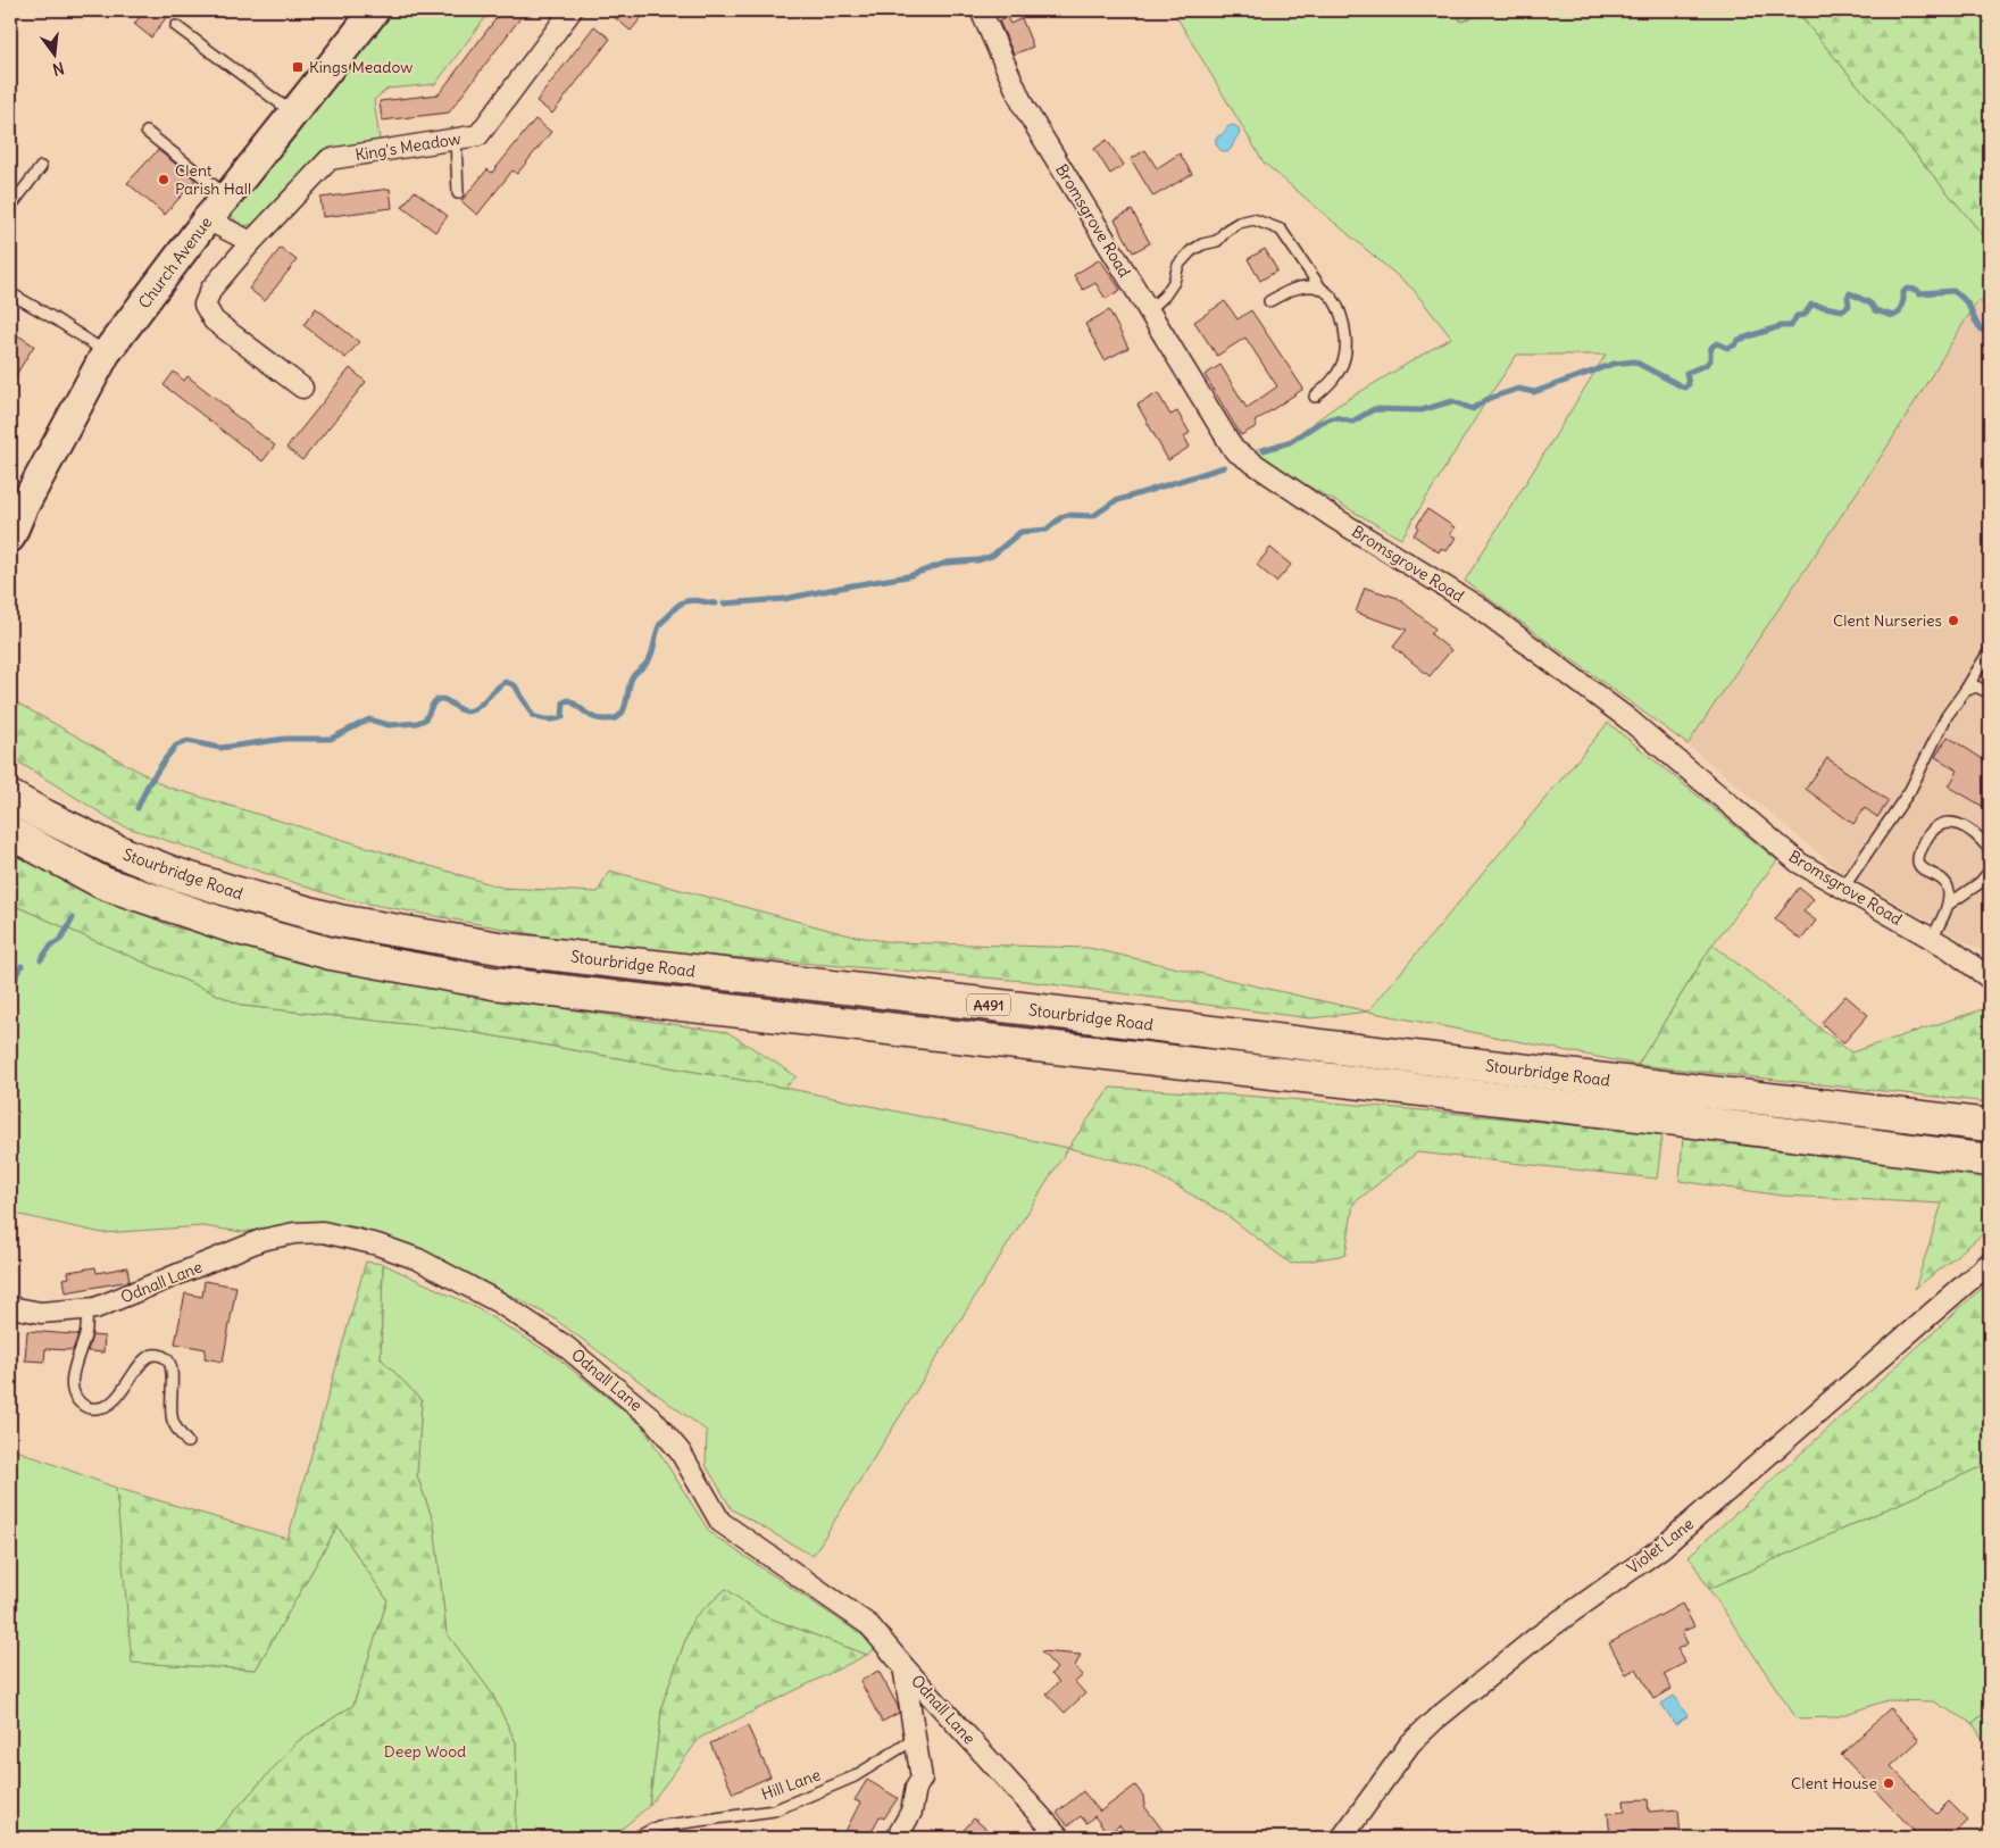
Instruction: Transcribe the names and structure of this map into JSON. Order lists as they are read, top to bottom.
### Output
{
  "streets": {
    "highway": ["Stourbridge Road", "A491"],
    "street": [
      "King's Meadow",
      "Bromsgrove Road",
      "Church Avenue",
      "Odnall Lane",
      "Violet Lane"
    ],
    "lane": ["Hill Lane"]
  },
  "parks": ["Deep Wood"],
  "places": {
    "transit": ["Kings Meadow"],
    "other": ["Clent Parish Hall", "Clent Nurseries", "Clent House"]
  },
  "north": "bottom"
}
